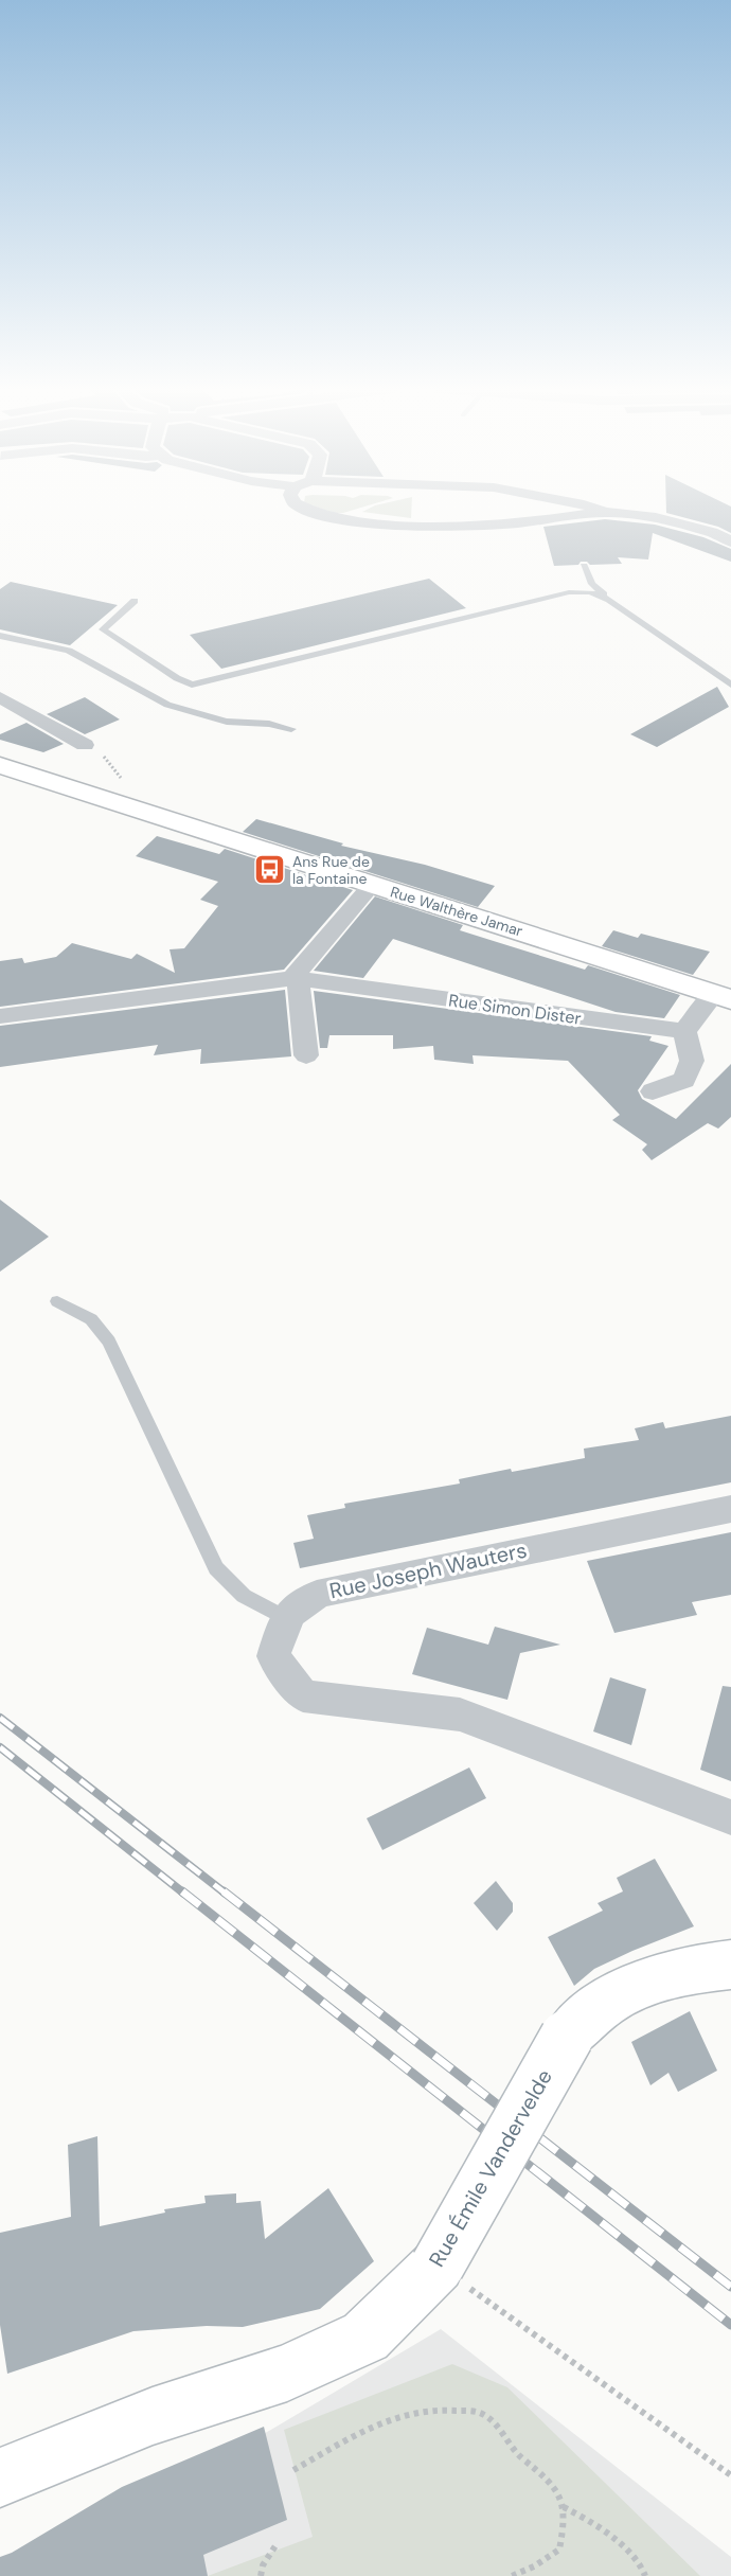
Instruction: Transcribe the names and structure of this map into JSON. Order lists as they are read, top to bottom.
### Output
{
  "streets": {
    "main road": ["Rue Walthère Jamar", "Rue Émile Vandervelde"],
    "street": ["Rue Simon Dister", "Rue Joseph Wauters"]
  },
  "places": {
    "bus stop": ["Ans Rue de la Fontaine"]
  }
}
